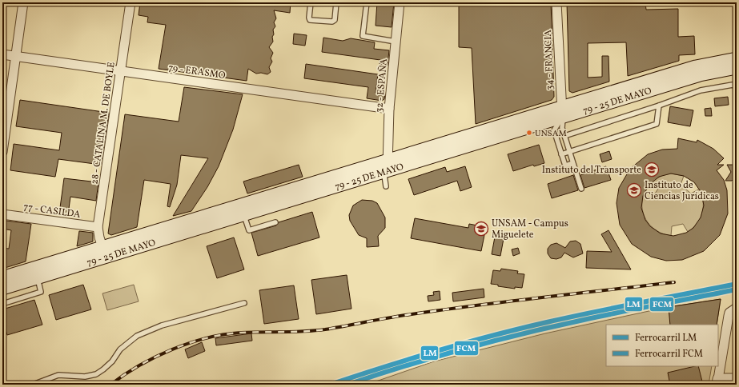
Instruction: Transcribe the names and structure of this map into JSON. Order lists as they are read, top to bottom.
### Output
{
  "streets": {
    "main road": ["79 - 25 DE MAYO"],
    "street": [
      "34 - FRANCIA",
      "79 - ERASMO",
      "32 - ESPAÑA",
      "28 - CATALINA M. DE BOYLE",
      "77 - CASILDA"
    ]
  },
  "crossings": [
    ["34 - FRANCIA", "79 - 25 DE MAYO"],
    ["79 - ERASMO", "32 - ESPAÑA"],
    ["79 - ERASMO", "28 - CATALINA M. DE BOYLE"],
    ["32 - ESPAÑA", "79 - 25 DE MAYO"],
    ["79 - 25 DE MAYO", "28 - CATALINA M. DE BOYLE"],
    ["28 - CATALINA M. DE BOYLE", "77 - CASILDA"]
  ],
  "places": {
    "other": ["UNSAM"],
    "school or university": ["Instituto del Transporte", "Instituto de Ciencias Jurídicas", "UNSAM - Campus Miguelete"]
  },
  "lines": ["rail line LM", "rail line FCM"],
  "legend": ["Ferrocarril LM", "Ferrocarril FCM"]
}
